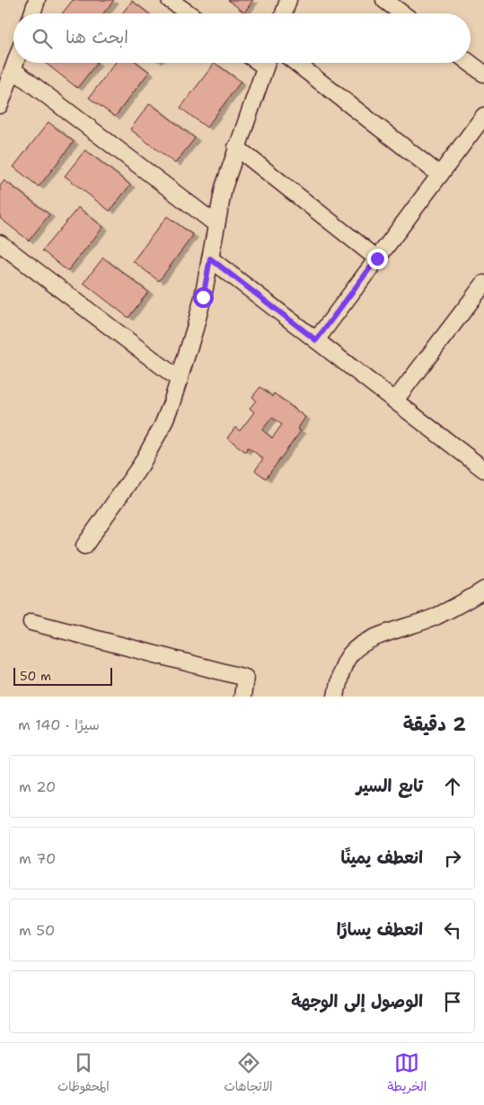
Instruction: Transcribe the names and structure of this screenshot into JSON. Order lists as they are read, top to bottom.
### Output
{
  "scale_bar": "50 m",
  "page": {
    "search": "ابحث هنا",
    "scale": "50 m",
    "heading": ["2 دقيقة", "سيرًا · 140 m"],
    "list": [
      ["تابع السير", "20 m"],
      ["انعطف يمينًا", "70 m"],
      ["انعطف يسارًا", "50 m"],
      "الوصول إلى الوجهة"
    ],
    "nav": ["الخريطة", "الاتجاهات", "المحفوظات"]
  }
}
